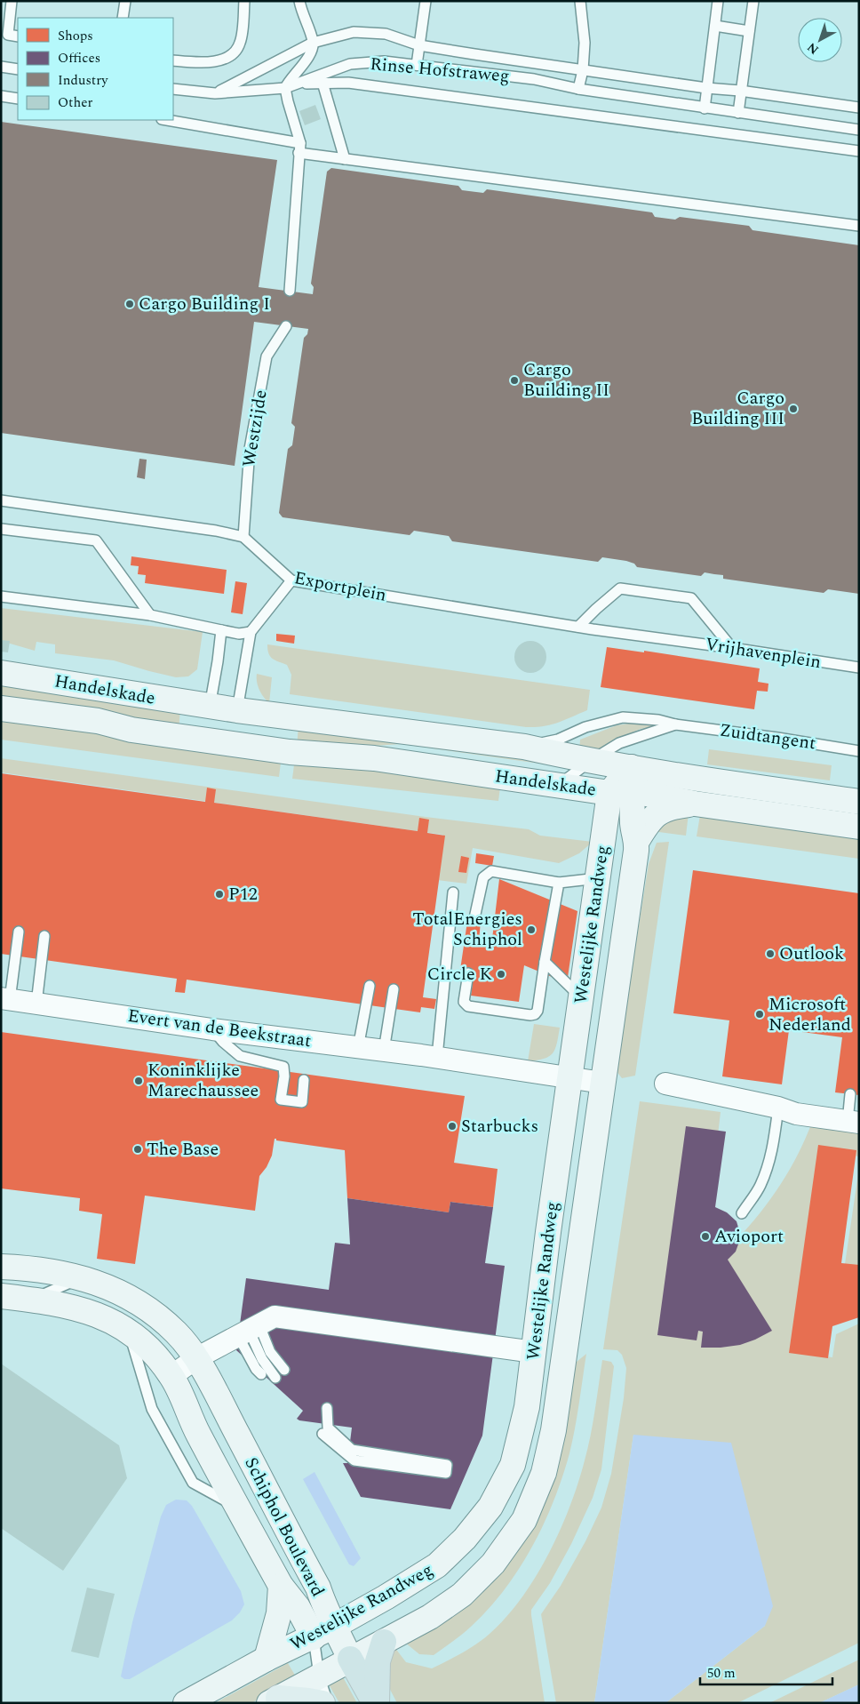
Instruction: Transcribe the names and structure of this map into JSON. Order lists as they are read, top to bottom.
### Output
{
  "streets": {
    "street": [
      "Handelskade",
      "Westelijke Randweg",
      "Evert van de Beekstraat",
      "Schiphol Boulevard"
    ],
    "lane": [
      "Rinse Hofstraweg",
      "Westzijde",
      "Exportplein",
      "Vrijhavenplein",
      "Zuidtangent"
    ]
  },
  "crossings": [
    ["Westzijde", "Exportplein"],
    ["Exportplein", "Vrijhavenplein"],
    ["Handelskade", "Zuidtangent"],
    ["Handelskade", "Westelijke Randweg"],
    ["Westelijke Randweg", "Evert van de Beekstraat"],
    ["Westelijke Randweg", "Schiphol Boulevard"]
  ],
  "places": [
    "Cargo Building I",
    "Cargo Building II",
    "Cargo Building III",
    "P12",
    "TotalEnergies Schiphol",
    "Outlook",
    "Circle K",
    "Microsoft Nederland",
    "Koninklijke Marechaussee",
    "Starbucks",
    "The Base",
    "Avioport"
  ],
  "legend": [
    "Shops",
    "Offices",
    "Industry",
    "Other"
  ],
  "scale_bar": "50 m",
  "north": "bottom left"
}
